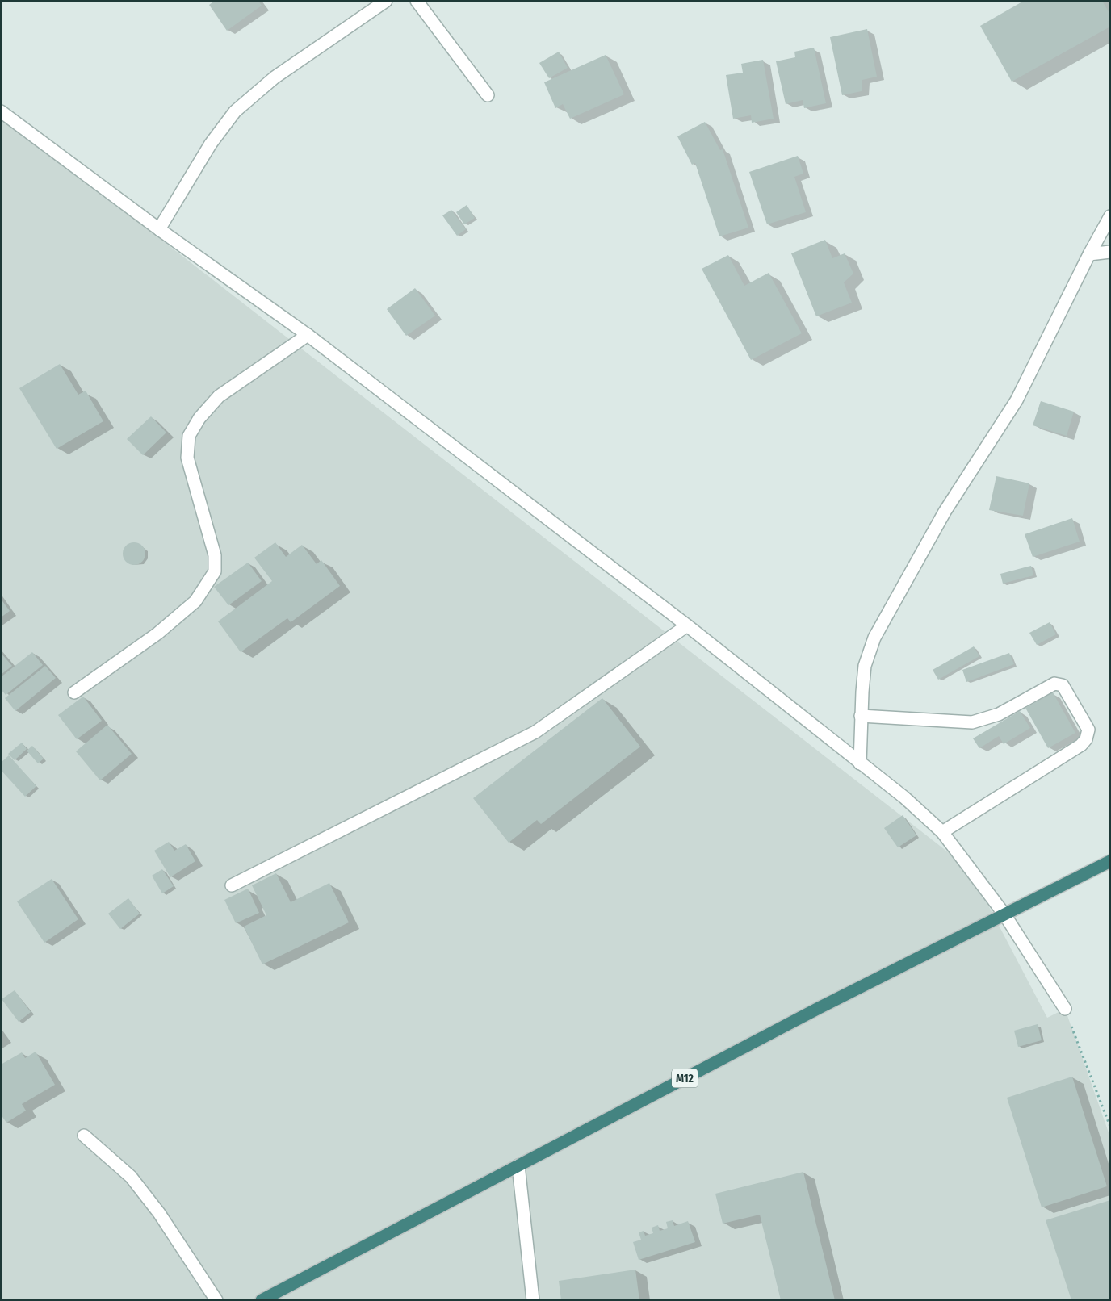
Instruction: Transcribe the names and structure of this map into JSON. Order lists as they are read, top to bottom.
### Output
{
  "streets": {
    "highway": ["M12"]
  }
}
